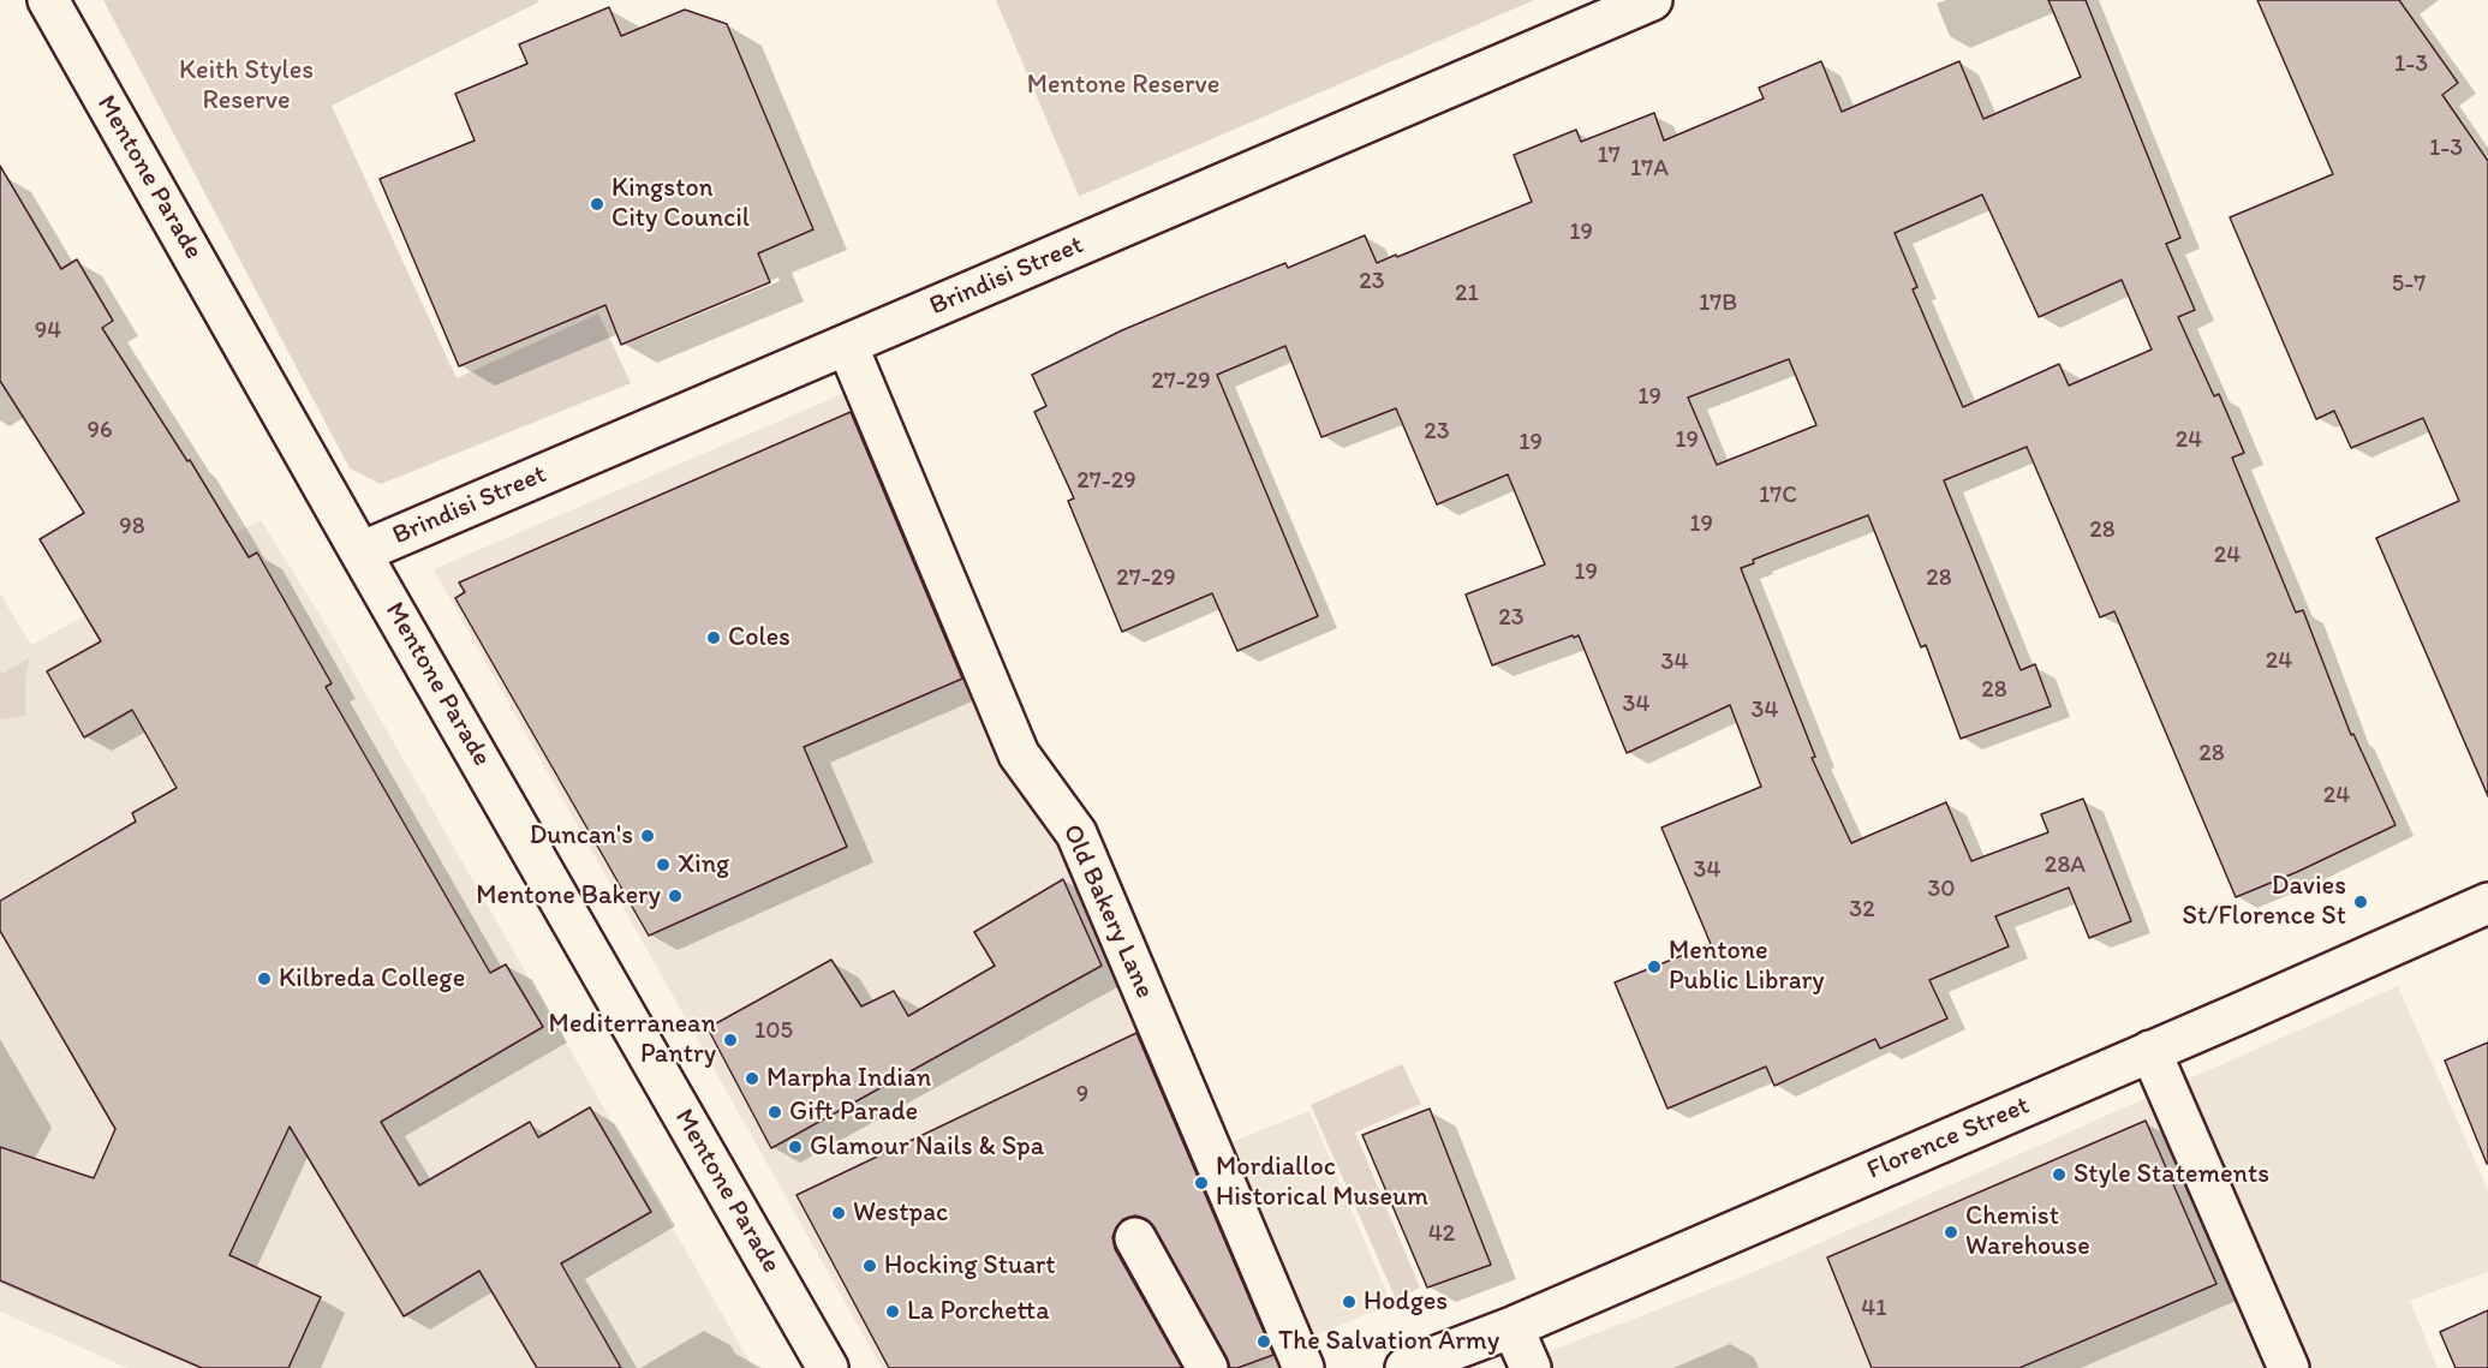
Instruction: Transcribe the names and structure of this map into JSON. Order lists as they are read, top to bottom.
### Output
{
  "streets": {
    "street": [
      "Mentone Parade",
      "Brindisi Street",
      "Old Bakery Lane",
      "Florence Street"
    ]
  },
  "crossings": [
    ["Mentone Parade", "Brindisi Street"],
    ["Brindisi Street", "Old Bakery Lane"]
  ],
  "parks": ["Keith Styles Reserve", "Mentone Reserve"],
  "places": [
    "Kingston City Council",
    "Coles",
    "Duncan's",
    "Xing",
    "Mentone Bakery",
    "Davies St/Florence St",
    "Mentone Public Library",
    "Kilbreda College",
    "Mediterranean Pantry",
    "Marpha Indian",
    "Gift Parade",
    "Glamour Nails & Spa",
    "Style Statements",
    "Mordialloc Historical Museum",
    "Westpac",
    "Chemist Warehouse",
    "Hocking Stuart",
    "Hodges",
    "La Porchetta",
    "The Salvation Army"
  ],
  "house_numbers": [
    "1-3",
    "1-3",
    "17",
    "17A",
    "19",
    "23",
    "5-7",
    "21",
    "17B",
    "94",
    "27-29",
    "19",
    "96",
    "23",
    "19",
    "24",
    "19",
    "27-29",
    "17C",
    "19",
    "98",
    "28",
    "24",
    "19",
    "27-29",
    "28",
    "23",
    "24",
    "34",
    "28",
    "34",
    "34",
    "28",
    "24",
    "28A",
    "34",
    "30",
    "32",
    "105",
    "9",
    "42",
    "41"
  ]
}
